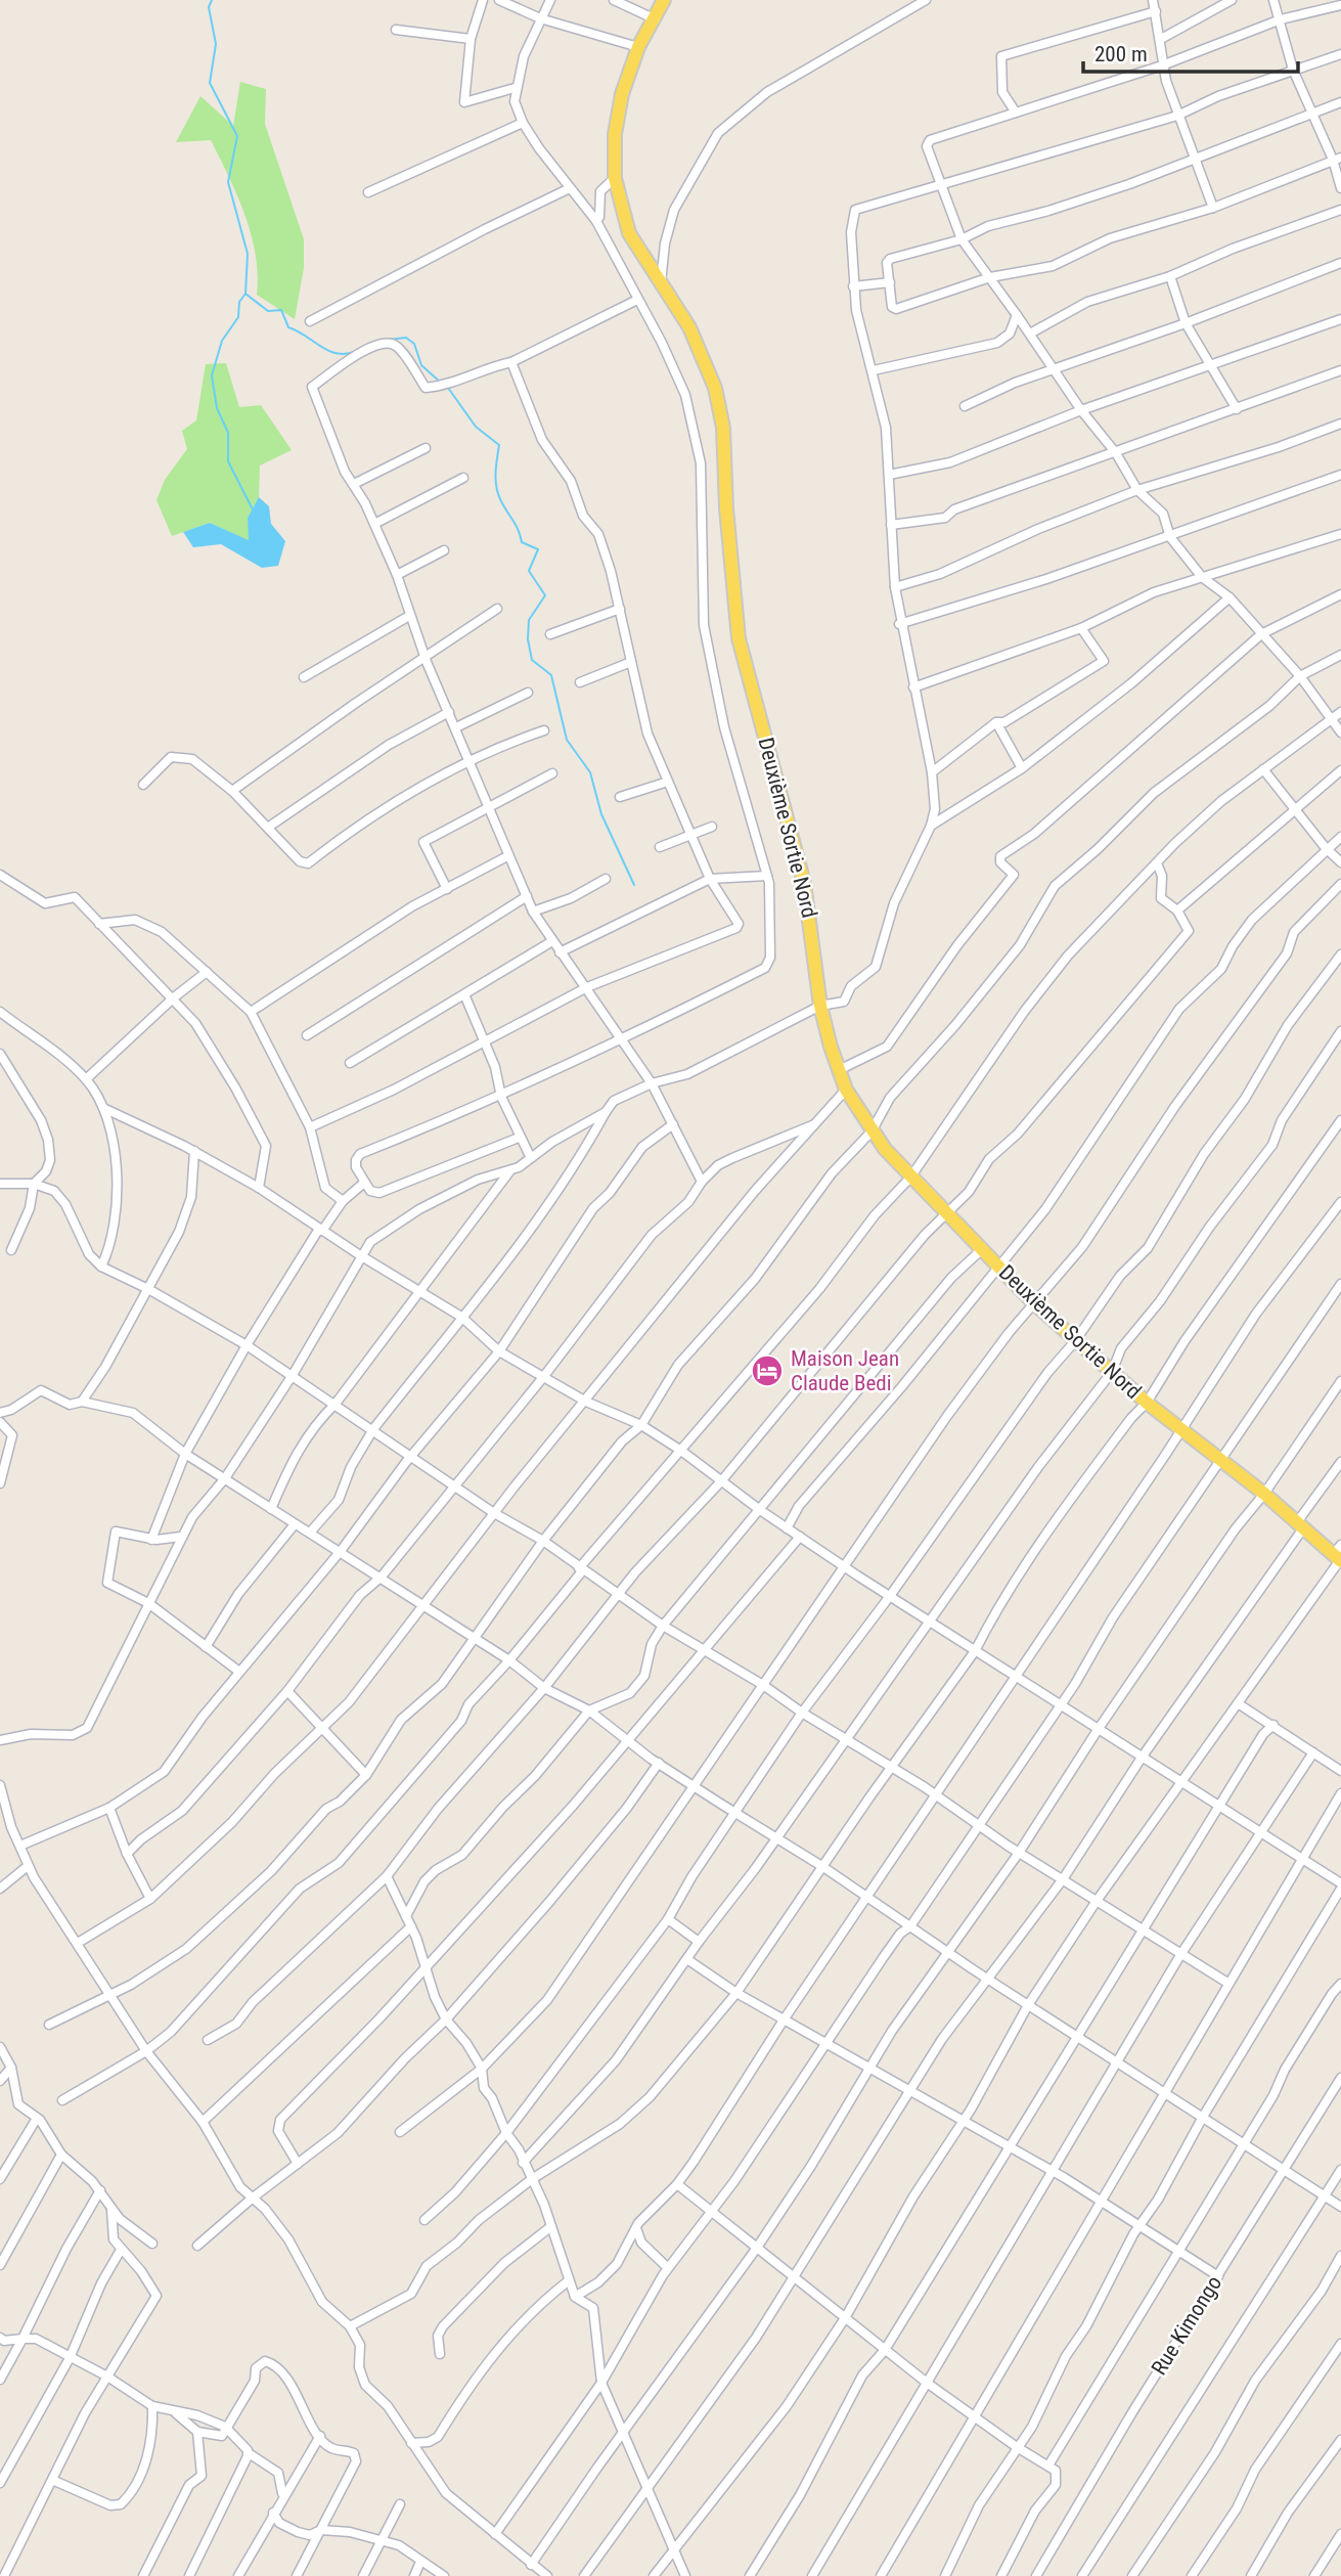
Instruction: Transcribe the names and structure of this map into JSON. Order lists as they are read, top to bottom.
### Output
{
  "streets": {
    "main road": ["Deuxième Sortie Nord"],
    "street": ["Rue Kimongo"]
  },
  "places": {
    "hotel": ["Maison Jean Claude Bedi"]
  },
  "scale_bar": "200 m"
}
